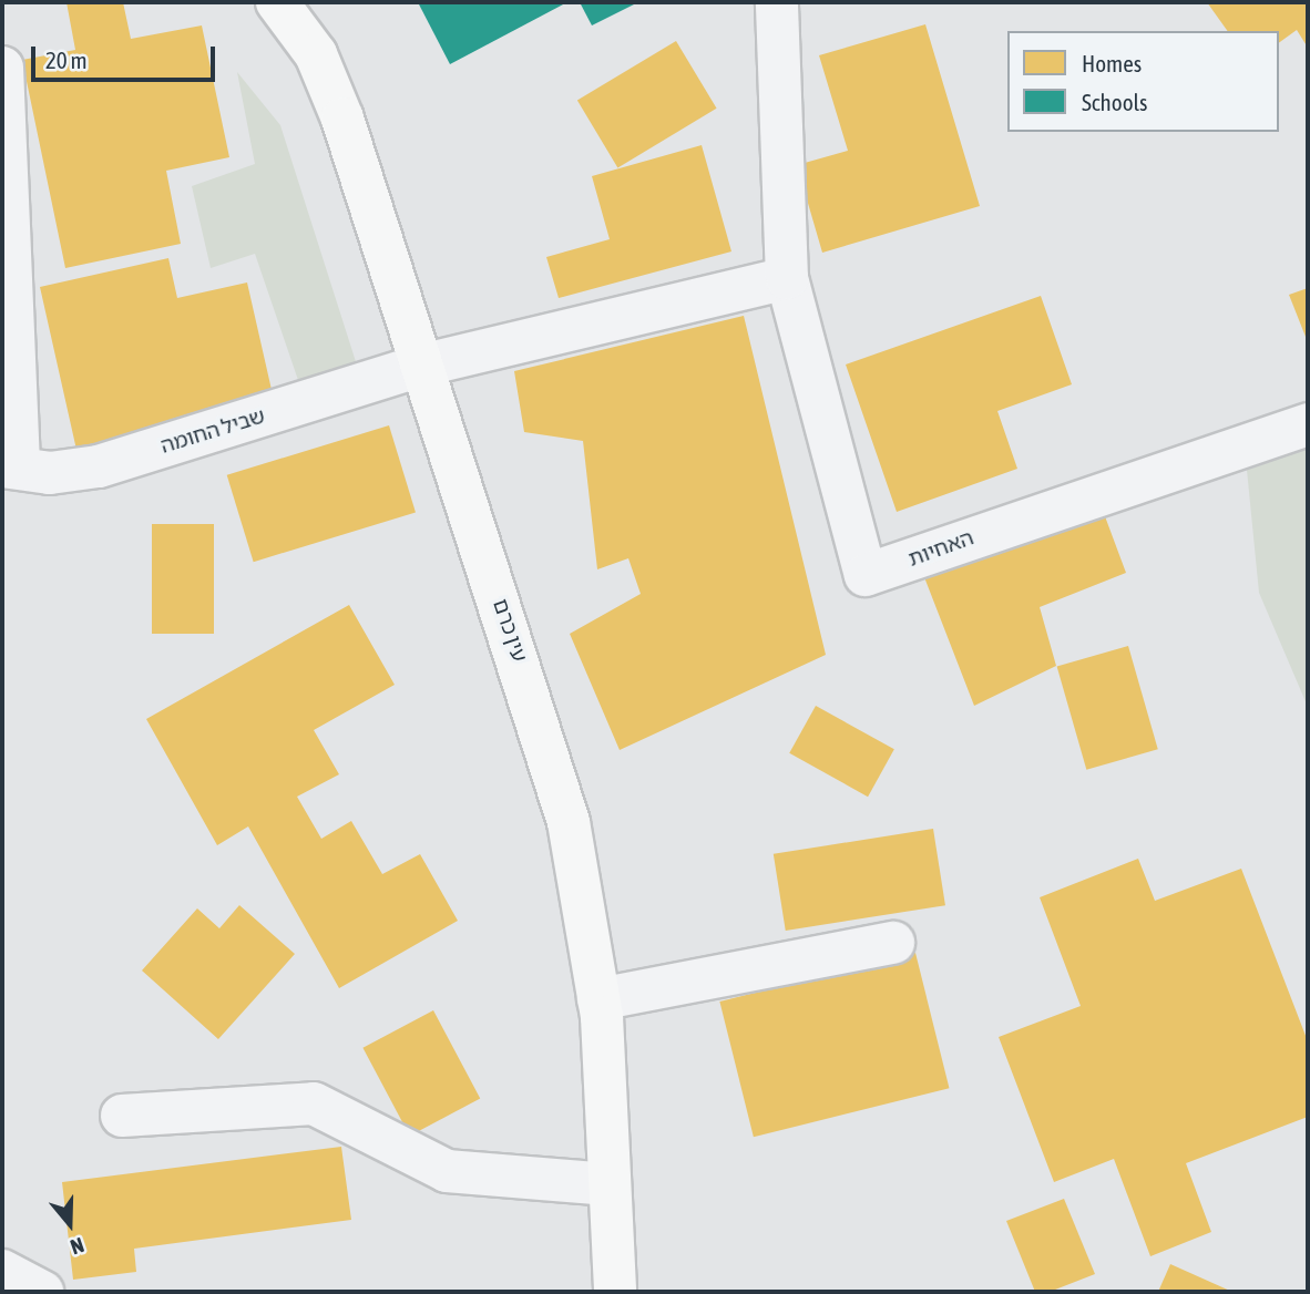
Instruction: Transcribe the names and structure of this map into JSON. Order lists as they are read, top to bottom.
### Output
{
  "streets": {
    "main road": ["עין כרם"],
    "street": ["שביל החומה", "האחיות"]
  },
  "crossings": [
    ["שביל החומה", "עין כרם"]
  ],
  "legend": ["Homes", "Schools"],
  "scale_bar": "20 m",
  "north": "bottom"
}
